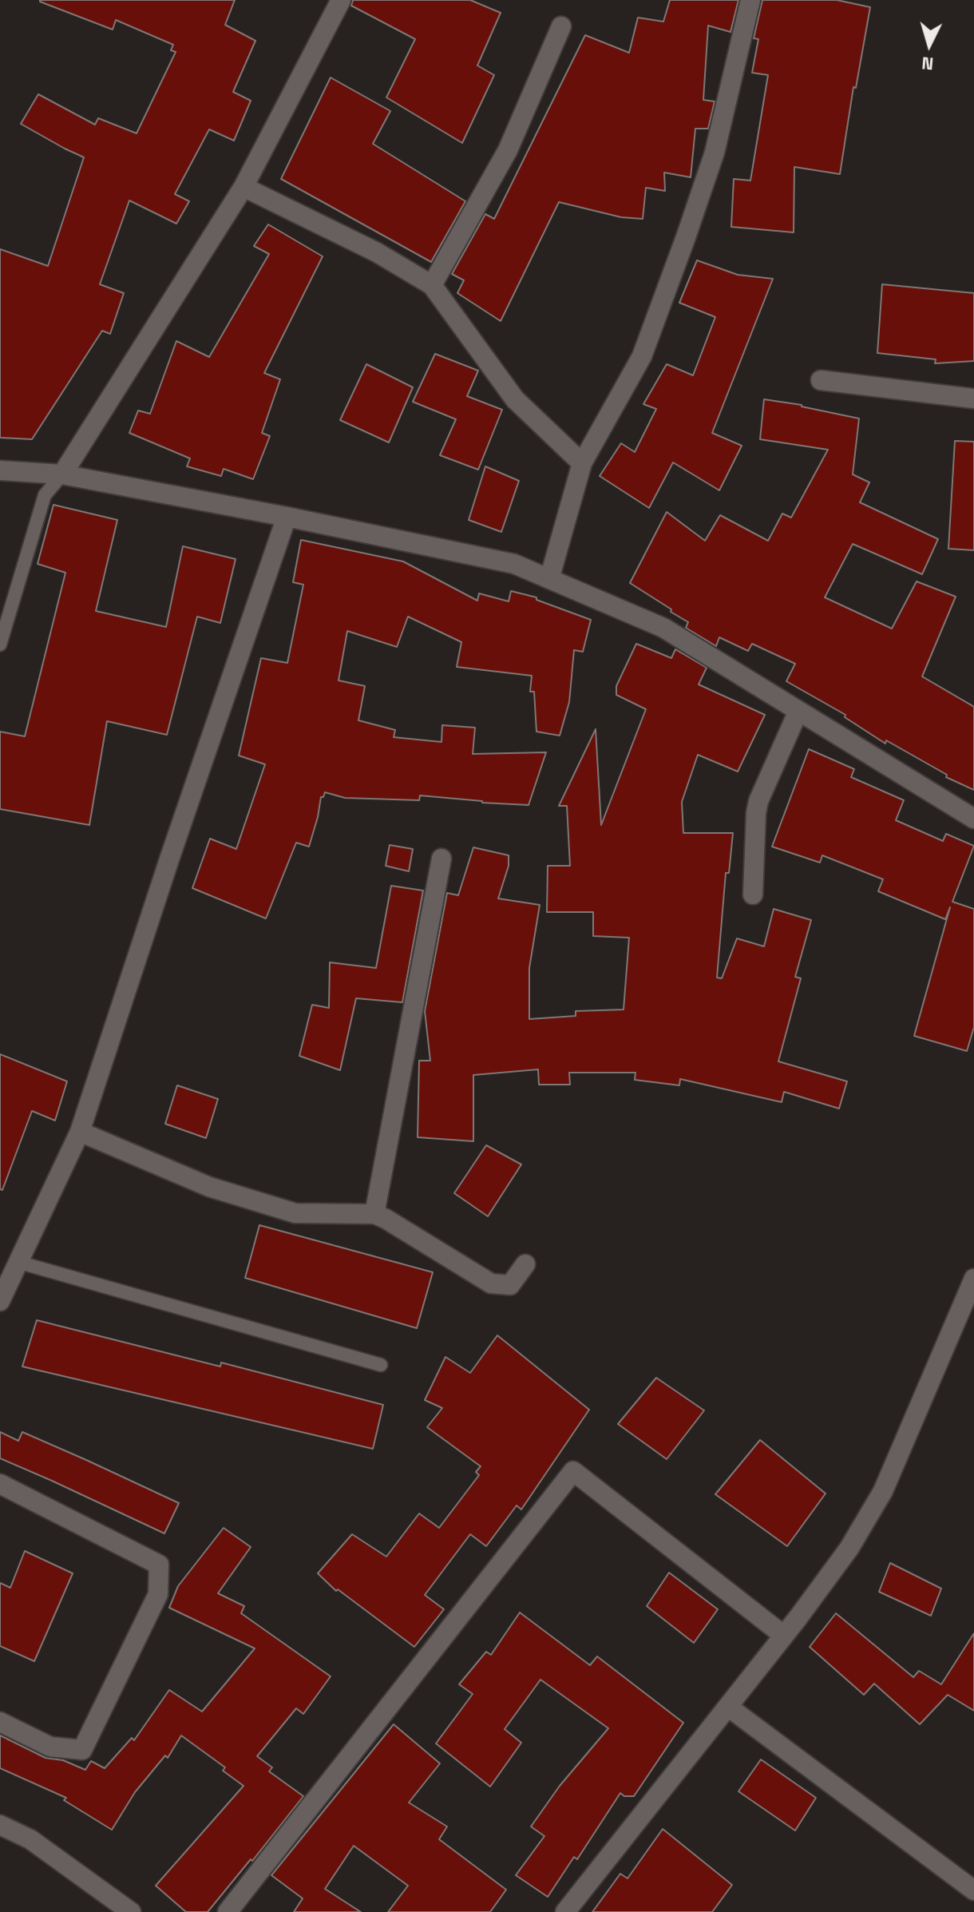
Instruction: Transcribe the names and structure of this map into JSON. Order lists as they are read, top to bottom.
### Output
{
  "north": "bottom"
}
